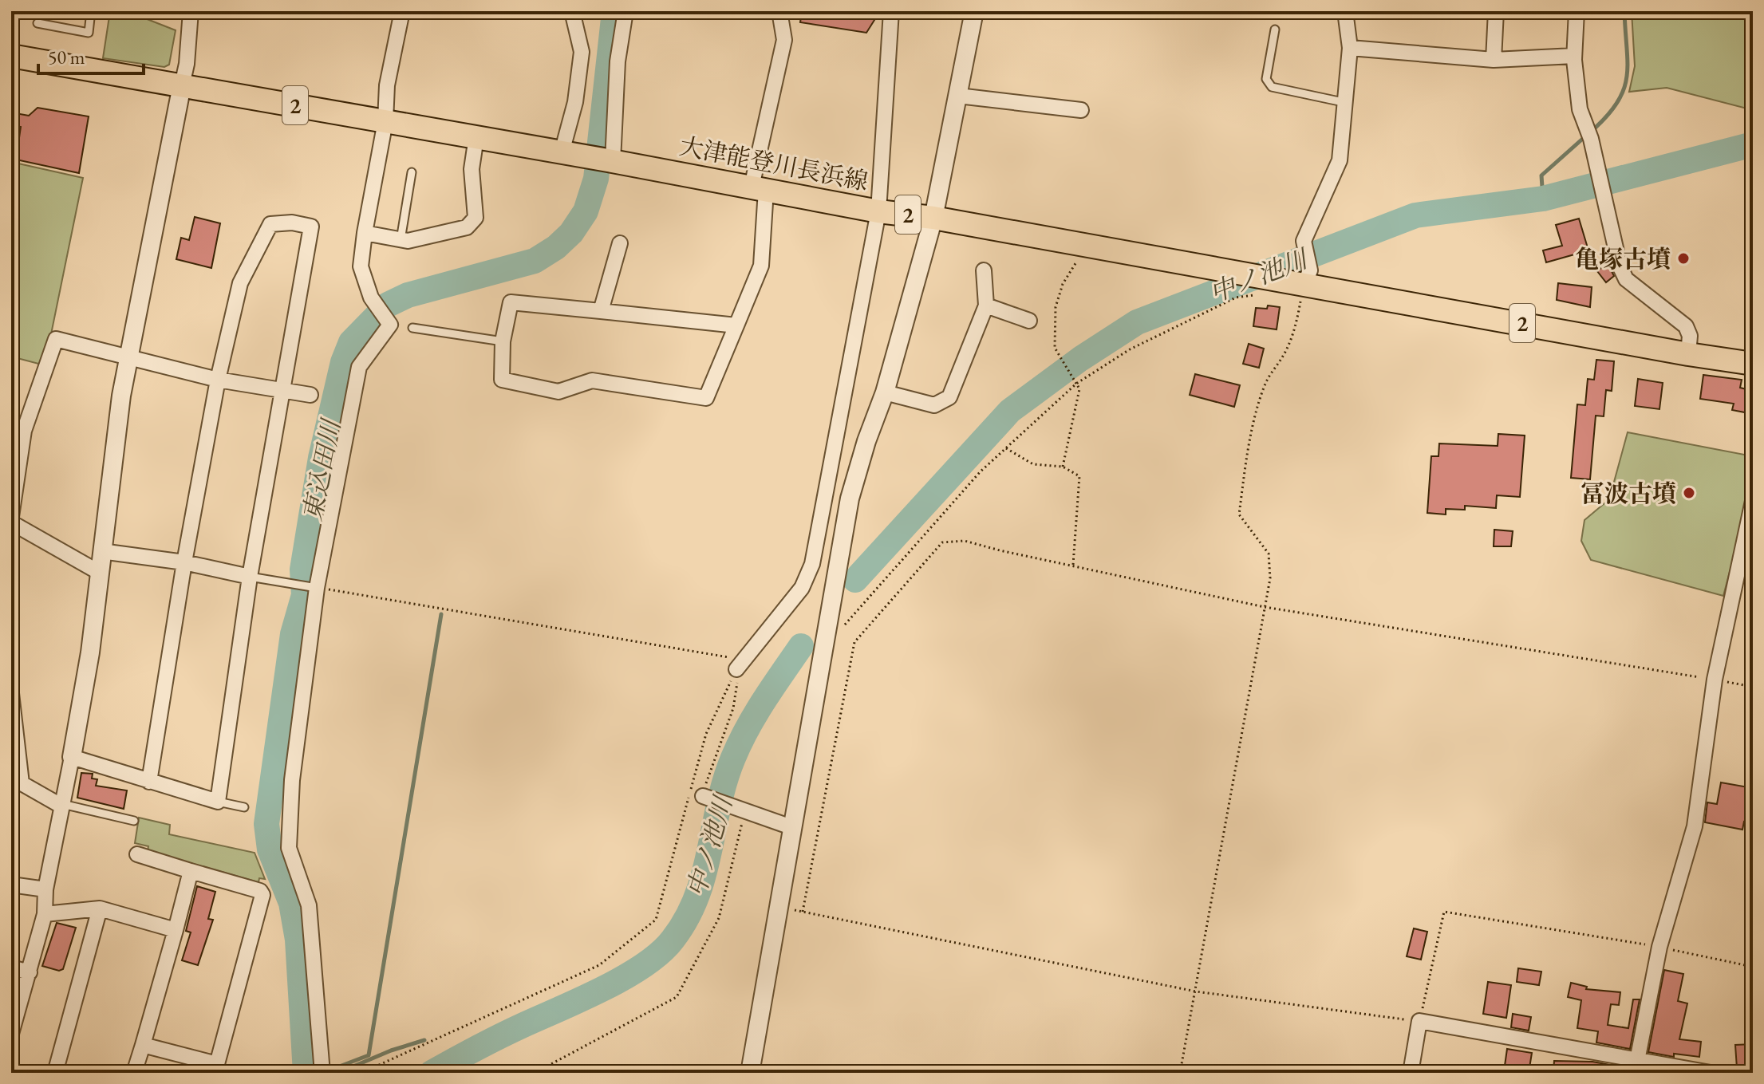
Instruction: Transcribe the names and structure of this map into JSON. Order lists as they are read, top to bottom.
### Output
{
  "streets": {
    "main road": ["2", "大津能登川長浜線"]
  },
  "water": ["中ノ池川", "東込田川"],
  "places": ["亀塚古墳", "冨波古墳"],
  "scale_bar": "50 m"
}
